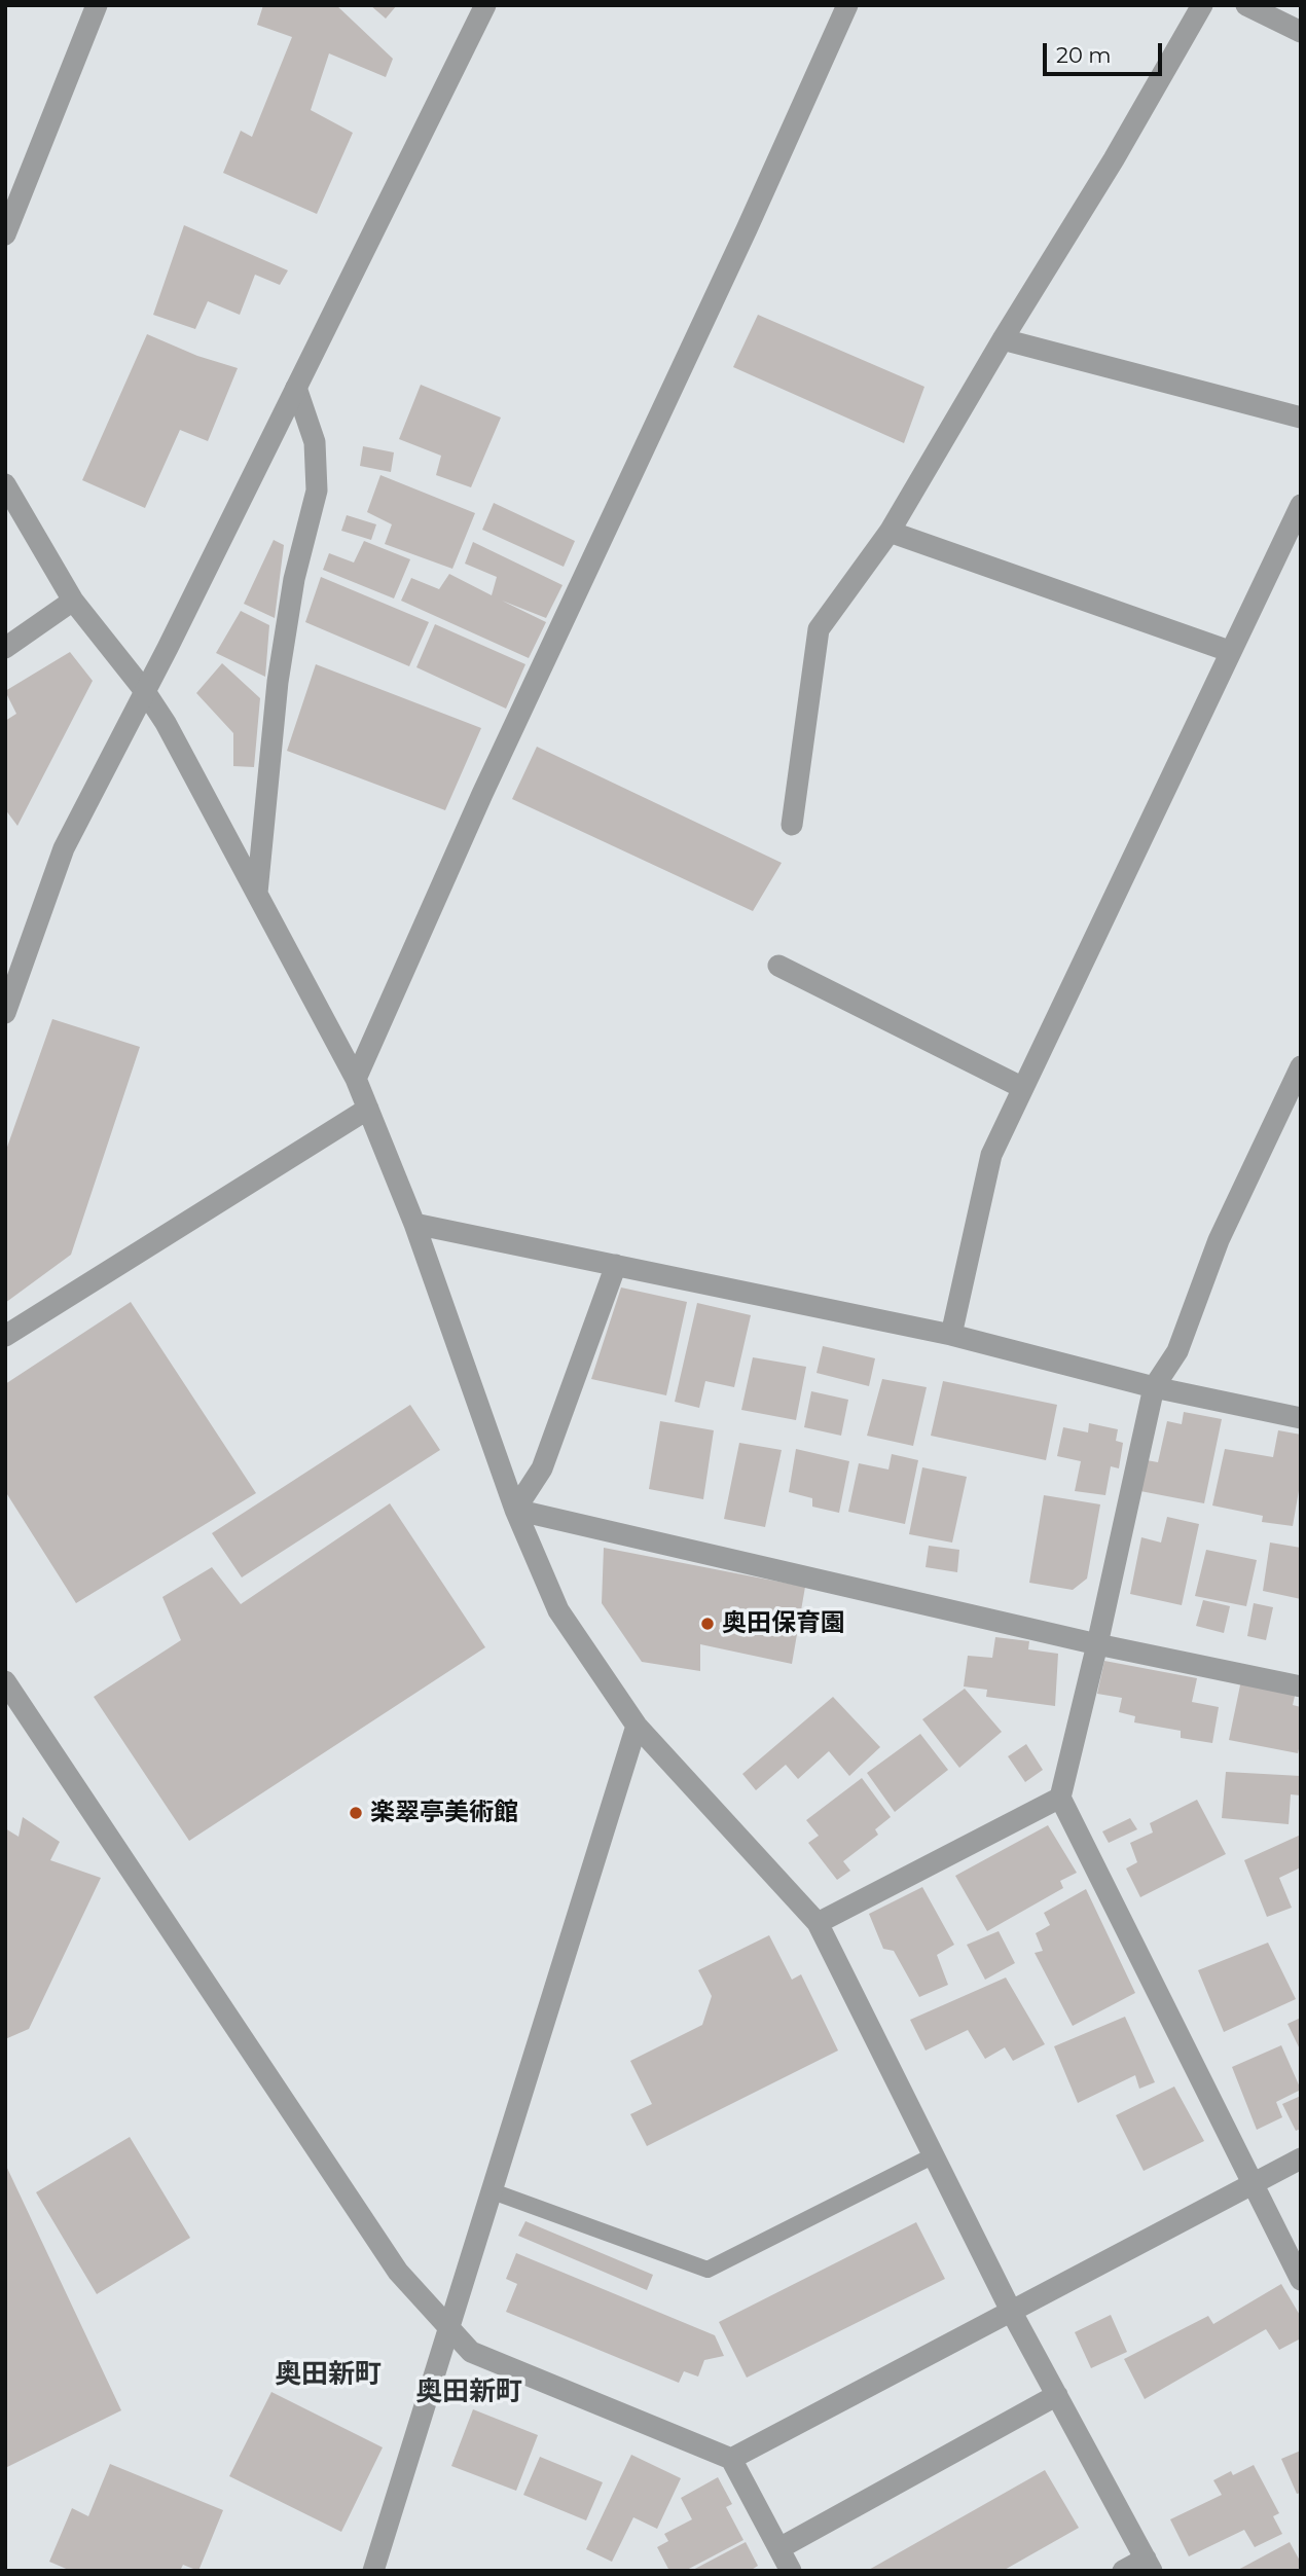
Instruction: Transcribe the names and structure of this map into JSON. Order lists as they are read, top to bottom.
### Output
{
  "districts": ["奥田新町", "奥田新町"],
  "places": ["奥田保育園", "楽翠亭美術館"],
  "scale_bar": "20 m"
}
